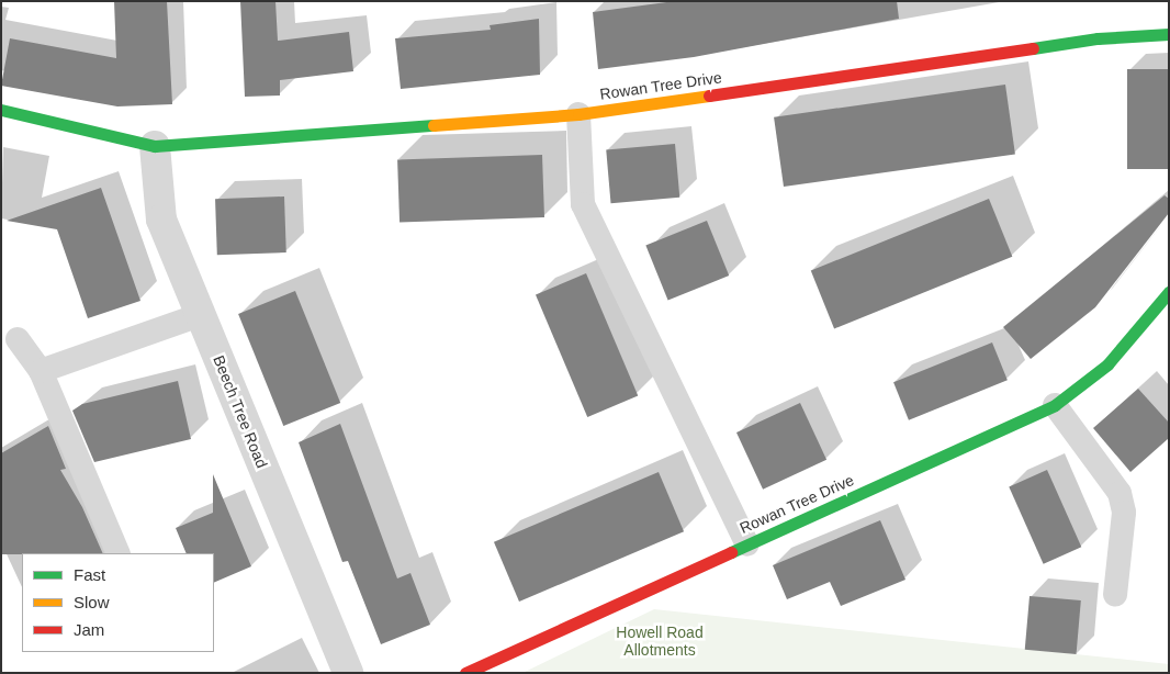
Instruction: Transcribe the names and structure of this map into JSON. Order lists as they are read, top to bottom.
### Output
{
  "streets": {
    "street": ["Rowan Tree Drive", "Beech Tree Road"]
  },
  "crossings": [
    ["Rowan Tree Drive", "Beech Tree Road"]
  ],
  "parks": ["Howell Road Allotments"],
  "legend": ["Fast", "Slow", "Jam"]
}
